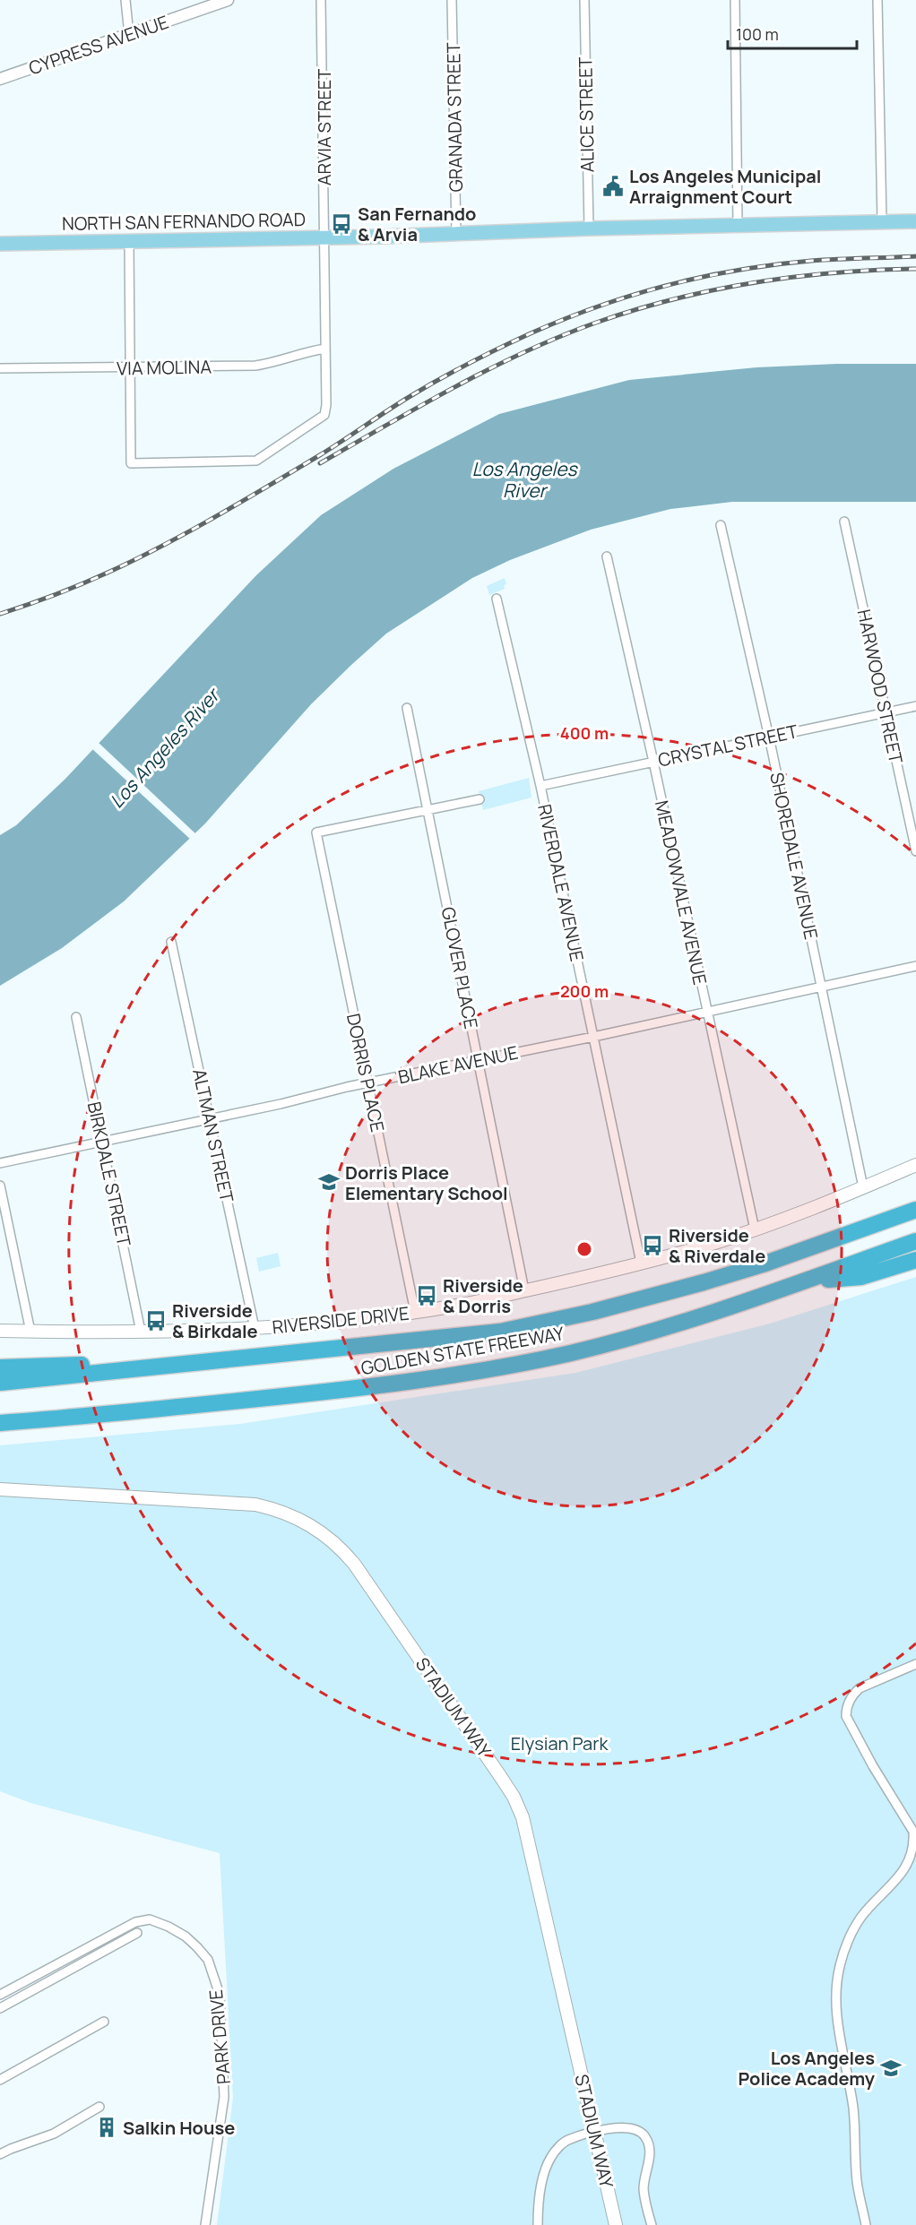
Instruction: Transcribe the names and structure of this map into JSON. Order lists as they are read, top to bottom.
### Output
{
  "streets": {
    "highway": ["GOLDEN STATE FREEWAY"],
    "main road": ["NORTH SAN FERNANDO ROAD", "RIVERSIDE DRIVE", "STADIUM WAY"],
    "street": [
      "CYPRESS AVENUE",
      "ALICE STREET",
      "GRANADA STREET",
      "ARVIA STREET",
      "VIA MOLINA",
      "HARWOOD STREET",
      "CRYSTAL STREET",
      "SHOREDALE AVENUE",
      "RIVERDALE AVENUE",
      "MEADOWVALE AVENUE",
      "GLOVER PLACE",
      "BLAKE AVENUE",
      "DORRIS PLACE",
      "ALTMAN STREET",
      "BIRKDALE STREET",
      "PARK DRIVE"
    ]
  },
  "crossings": [
    ["ALICE STREET", "NORTH SAN FERNANDO ROAD"],
    ["GRANADA STREET", "NORTH SAN FERNANDO ROAD"],
    ["ARVIA STREET", "NORTH SAN FERNANDO ROAD"],
    ["ARVIA STREET", "VIA MOLINA"],
    ["HARWOOD STREET", "CRYSTAL STREET"],
    ["CRYSTAL STREET", "SHOREDALE AVENUE"],
    ["CRYSTAL STREET", "RIVERDALE AVENUE"],
    ["CRYSTAL STREET", "MEADOWVALE AVENUE"],
    ["SHOREDALE AVENUE", "BLAKE AVENUE"],
    ["SHOREDALE AVENUE", "RIVERSIDE DRIVE"],
    ["RIVERDALE AVENUE", "BLAKE AVENUE"],
    ["RIVERDALE AVENUE", "RIVERSIDE DRIVE"],
    ["MEADOWVALE AVENUE", "BLAKE AVENUE"],
    ["MEADOWVALE AVENUE", "RIVERSIDE DRIVE"],
    ["GLOVER PLACE", "BLAKE AVENUE"],
    ["GLOVER PLACE", "DORRIS PLACE"],
    ["GLOVER PLACE", "RIVERSIDE DRIVE"],
    ["BLAKE AVENUE", "DORRIS PLACE"],
    ["BLAKE AVENUE", "ALTMAN STREET"],
    ["BLAKE AVENUE", "BIRKDALE STREET"],
    ["DORRIS PLACE", "RIVERSIDE DRIVE"],
    ["ALTMAN STREET", "RIVERSIDE DRIVE"],
    ["BIRKDALE STREET", "RIVERSIDE DRIVE"]
  ],
  "water": ["Los Angeles River"],
  "parks": ["Elysian Park"],
  "places": {
    "public building": ["Los Angeles Municipal Arraignment Court"],
    "bus stop": [
      "San Fernando & Arvia",
      "Riverside & Riverdale",
      "Riverside & Dorris",
      "Riverside & Birkdale"
    ],
    "school or university": ["Dorris Place Elementary School", "Los Angeles Police Academy"],
    "building": ["Salkin House"]
  },
  "scale_bar": "100 m",
  "rings": ["400 m", "200 m"]
}
